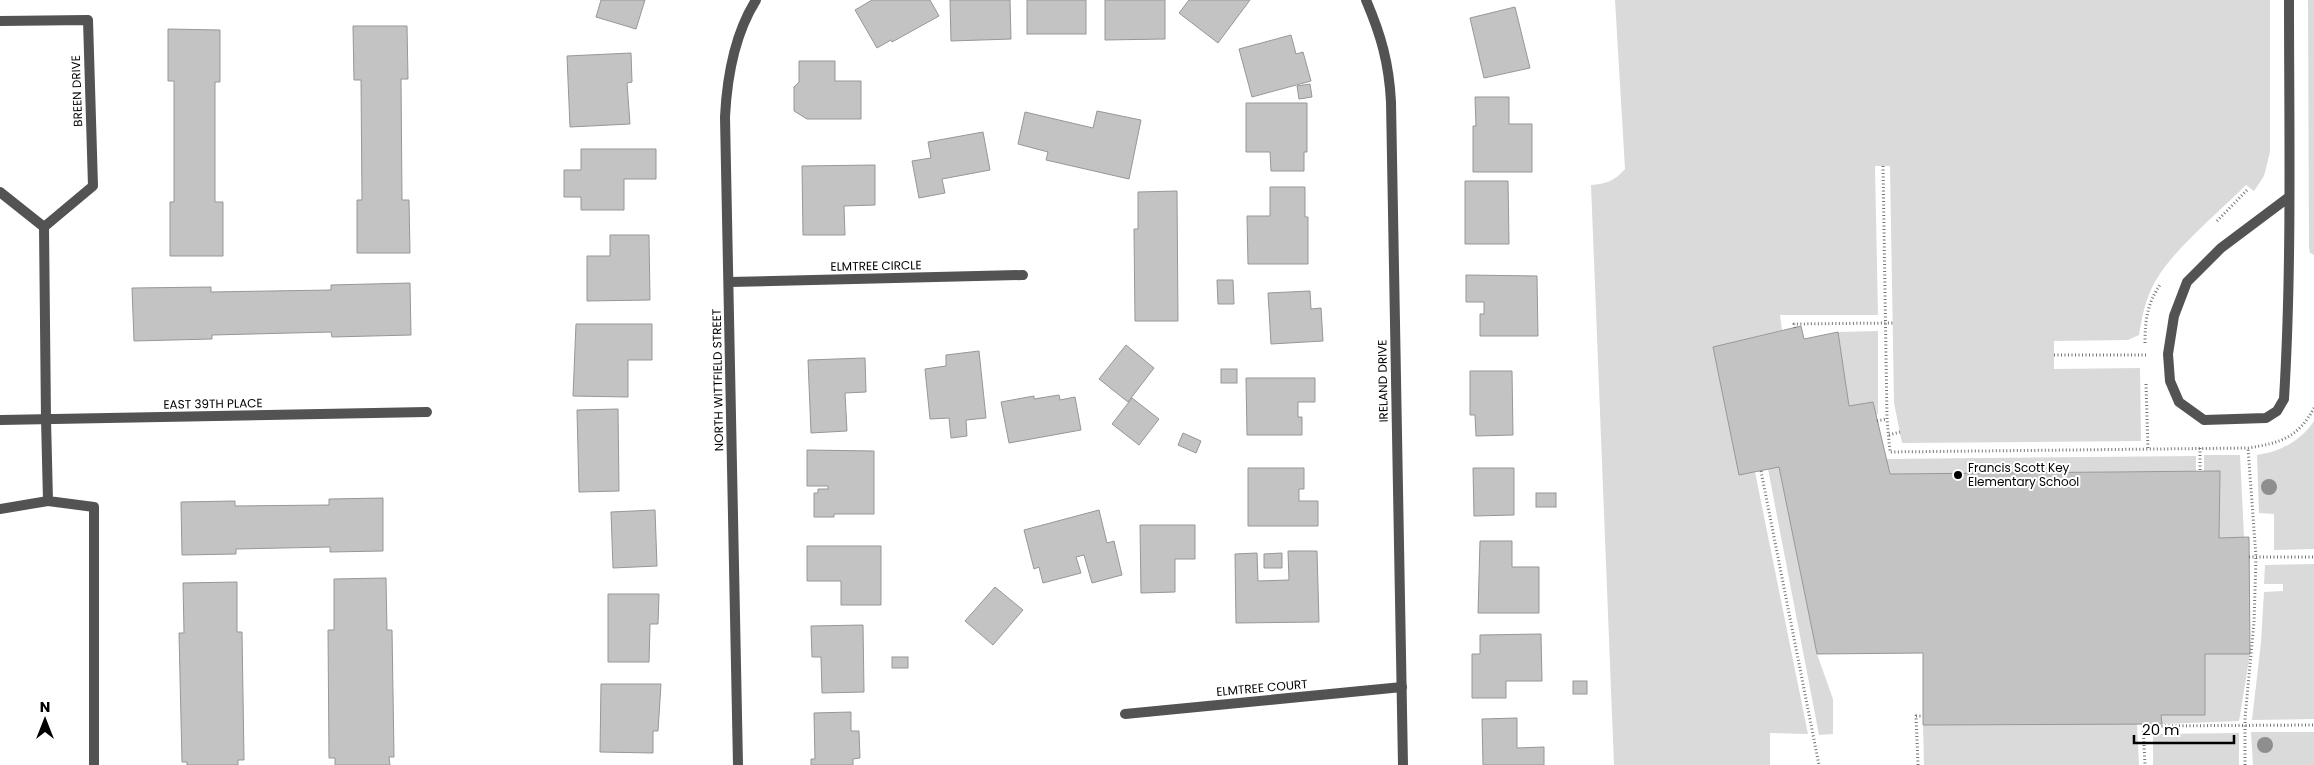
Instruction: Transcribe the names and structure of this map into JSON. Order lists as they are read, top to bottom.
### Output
{
  "streets": {
    "street": [
      "BREEN DRIVE",
      "ELMTREE CIRCLE",
      "NORTH WITTFIELD STREET",
      "IRELAND DRIVE",
      "EAST 39TH PLACE",
      "ELMTREE COURT"
    ]
  },
  "crossings": [
    ["ELMTREE CIRCLE", "NORTH WITTFIELD STREET"],
    ["IRELAND DRIVE", "ELMTREE COURT"]
  ],
  "places": ["Francis Scott Key Elementary School"],
  "scale_bar": "20 m",
  "north": "top"
}
